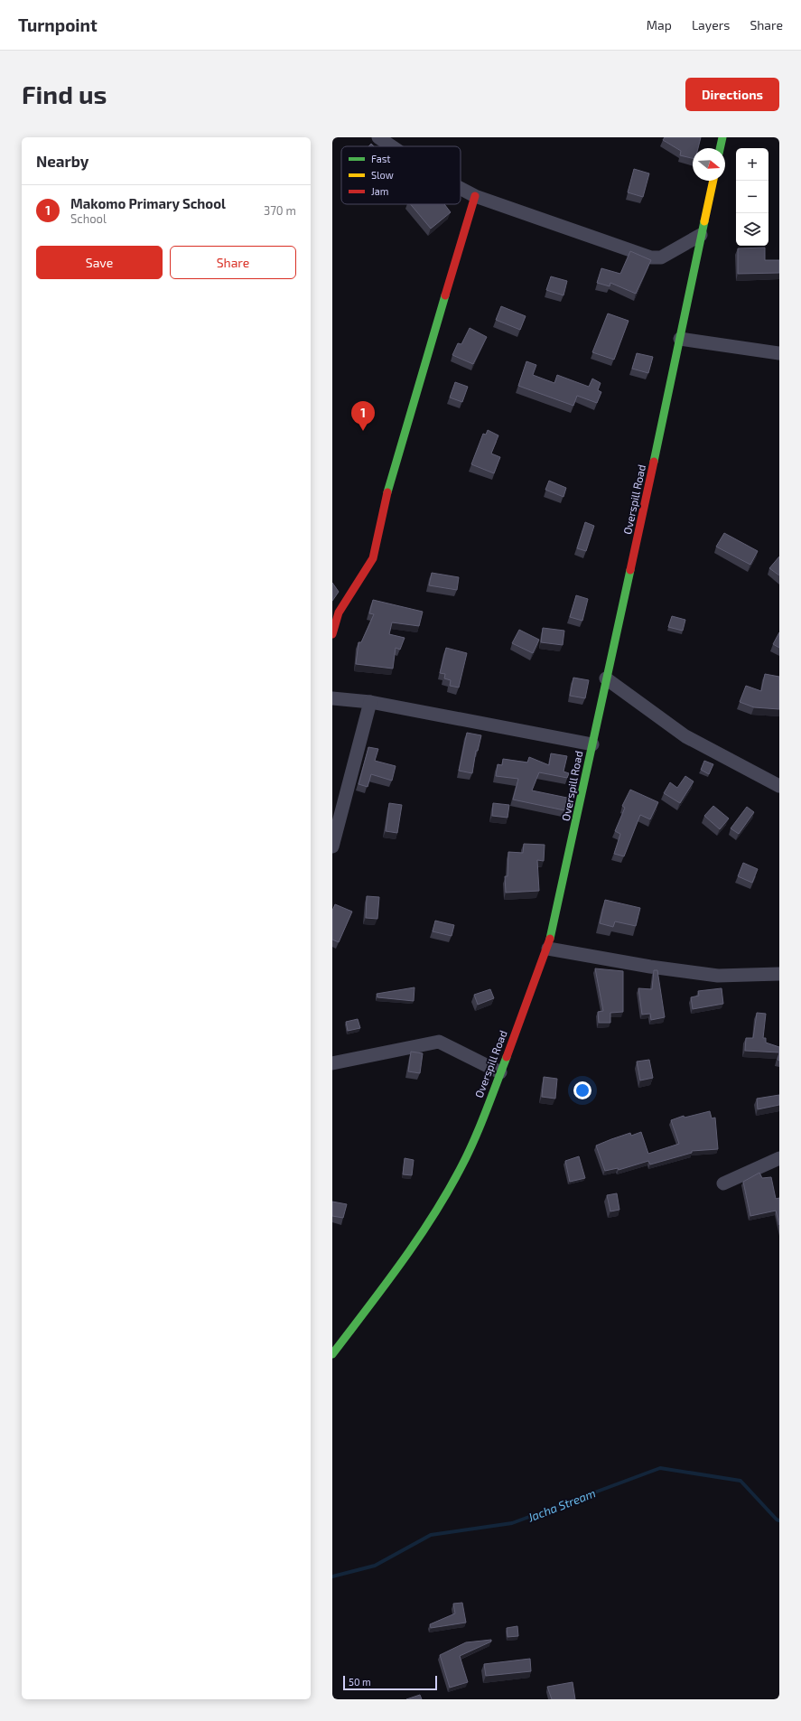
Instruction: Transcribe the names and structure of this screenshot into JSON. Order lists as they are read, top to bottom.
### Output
{
  "streets": {
    "street": ["Overspill Road"]
  },
  "water": ["Jacha Stream"],
  "legend": ["Fast", "Slow", "Jam"],
  "scale_bar": "50 m",
  "north": "right",
  "page": {
    "header": "Turnpoint",
    "nav": ["Map", "Layers", "Share"],
    "buttons": [
      "Directions",
      ["Save", "Share"]
    ],
    "title": "Find us",
    "heading": "Nearby",
    "map_buttons": ["+", "−"],
    "list": [
      {
        "mark": "1",
        "name": "Makomo Primary School",
        "note": "School",
        "value": "370 m"
      }
    ],
    "pins": "1",
    "scale": "50 m"
  }
}
